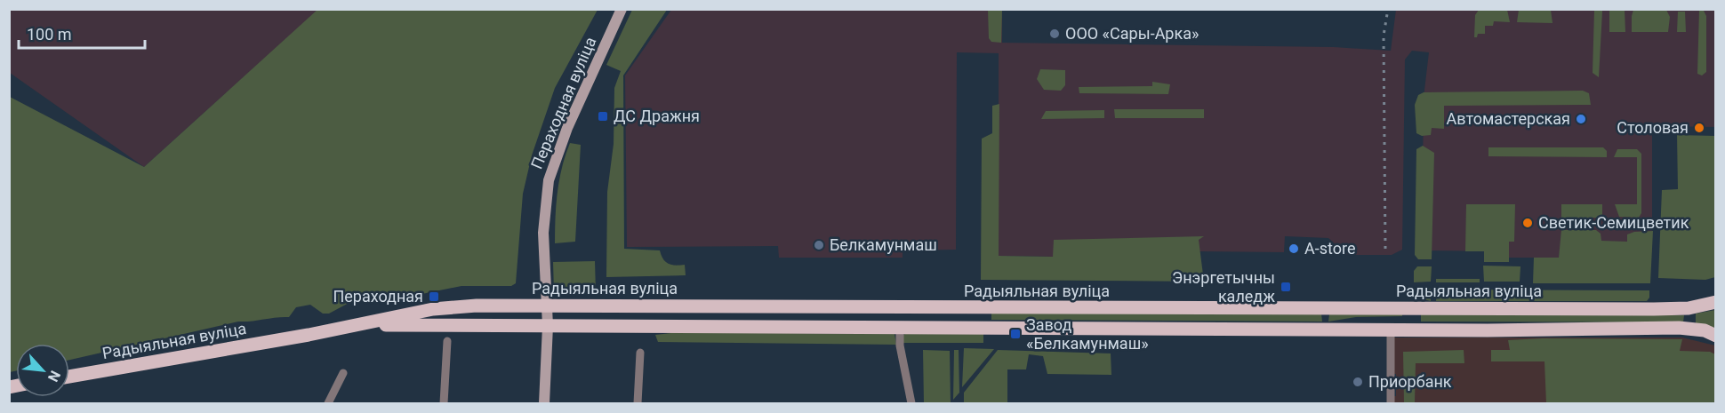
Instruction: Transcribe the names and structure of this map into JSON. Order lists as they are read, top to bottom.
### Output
{
  "streets": {
    "main road": ["Радыяльная вуліца"],
    "street": ["Пераходная вуліца"]
  },
  "crossings": [
    ["Пераходная вуліца", "Радыяльная вуліца"]
  ],
  "places": {
    "other": [
      "ООО «Сары-Арка»",
      "Автомастерская",
      "Столовая",
      "Светик-Семицветик",
      "Белкамунмаш",
      "А-store",
      "Приорбанк"
    ],
    "transit": [
      "ДС Дражня",
      "Энэргетычны каледж",
      "Пераходная",
      "Завод «Белкамунмаш»"
    ]
  },
  "scale_bar": "100 m",
  "north": "bottom right"
}
